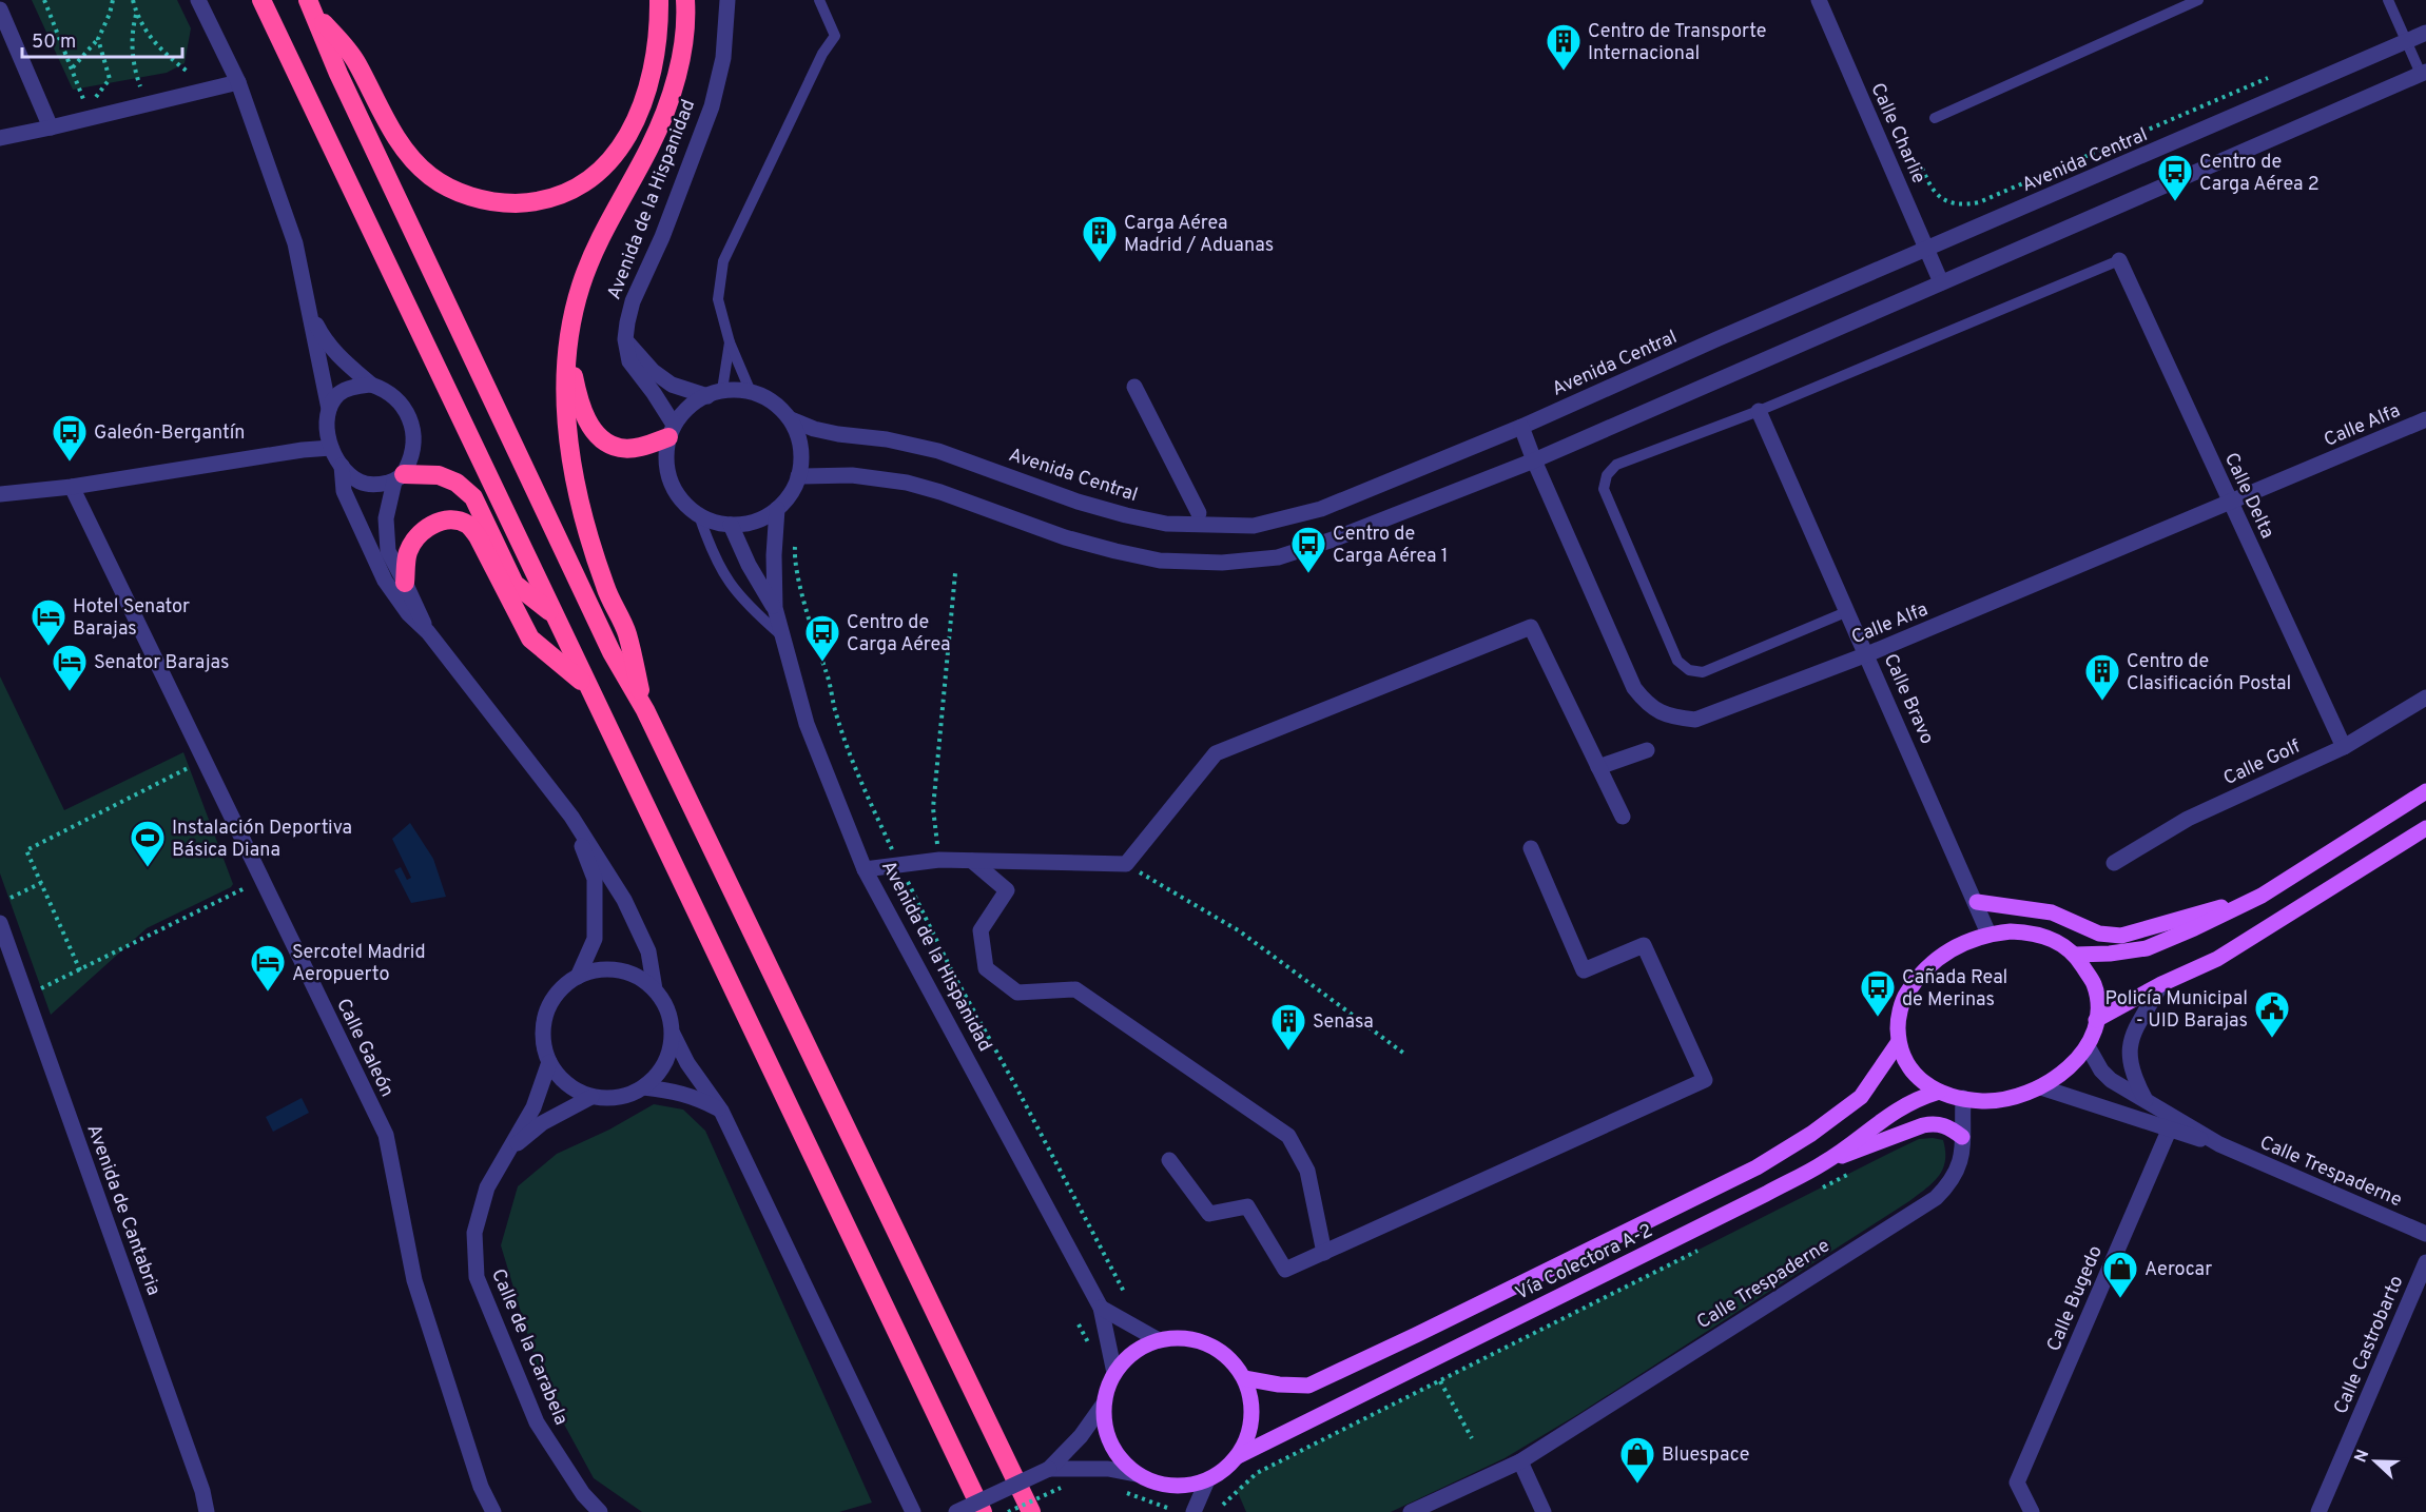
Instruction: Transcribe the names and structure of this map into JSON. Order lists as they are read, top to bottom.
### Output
{
  "streets": {
    "main road": ["Vía Colectora A-2"],
    "street": [
      "Calle Charlie",
      "Avenida Central",
      "Avenida de la Hispanidad",
      "Calle Alfa",
      "Calle Delta",
      "Calle Bravo",
      "Calle Golf",
      "Calle Galeón",
      "Calle Trespaderne",
      "Avenida de Cantabria",
      "Calle Bugedo",
      "Calle Castrobarto",
      "Calle de la Carabela"
    ]
  },
  "crossings": [
    ["Calle Charlie", "Avenida Central"],
    ["Avenida Central", "Avenida de la Hispanidad"],
    ["Avenida Central", "Calle Alfa"],
    ["Avenida de la Hispanidad", "Vía Colectora A-2"],
    ["Calle Alfa", "Calle Delta"],
    ["Calle Alfa", "Calle Bravo"],
    ["Calle Delta", "Calle Golf"],
    ["Calle Bravo", "Calle Trespaderne"],
    ["Calle Bravo", "Vía Colectora A-2"],
    ["Calle Trespaderne", "Vía Colectora A-2"],
    ["Calle Trespaderne", "Calle Bugedo"]
  ],
  "places": {
    "building": [
      "Centro de Transporte Internacional",
      "Carga Aérea Madrid / Aduanas",
      "Centro de Clasificación Postal",
      "Senasa"
    ],
    "bus stop": [
      "Centro de Carga Aérea 2",
      "Galeón-Bergantín",
      "Centro de Carga Aérea 1",
      "Centro de Carga Aérea",
      "Cañada Real de Merinas"
    ],
    "hotel": ["Hotel Senator Barajas", "Senator Barajas", "Sercotel Madrid Aeropuerto"],
    "sports": ["Instalación Deportiva Básica Diana"],
    "public building": ["Policía Municipal - UID Barajas"],
    "shop": ["Aerocar", "Bluespace"]
  },
  "scale_bar": "50 m",
  "north": "left"
}
